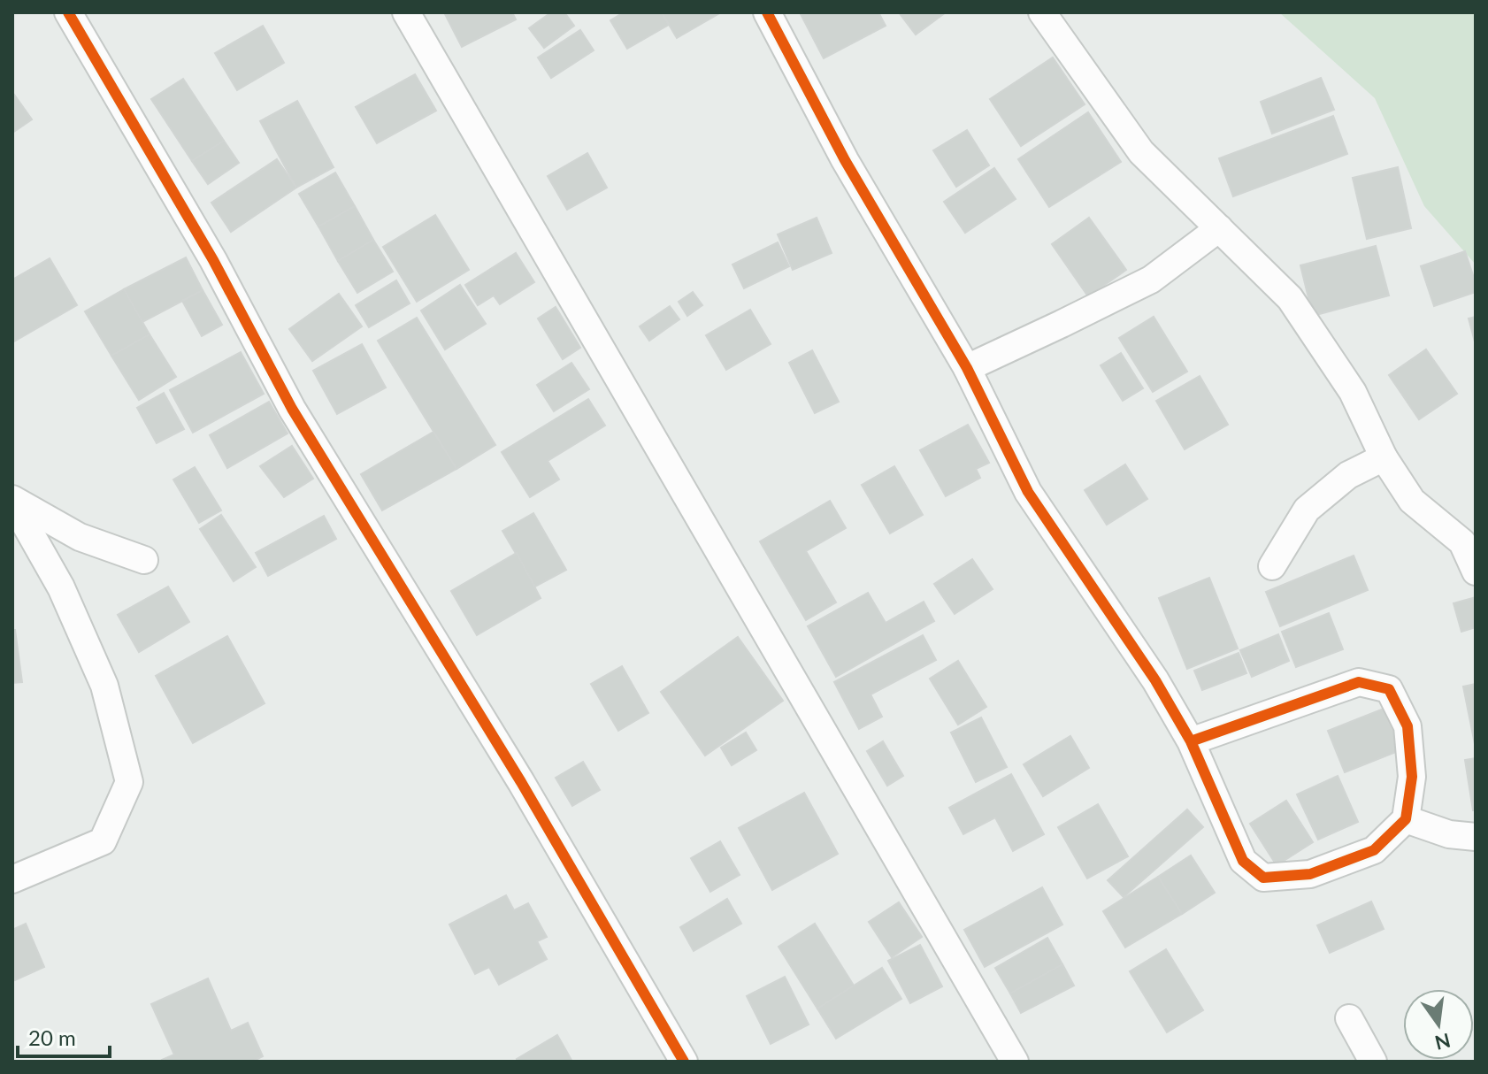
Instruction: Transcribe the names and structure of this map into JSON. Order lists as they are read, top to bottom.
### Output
{
  "scale_bar": "20 m",
  "north": "bottom"
}
